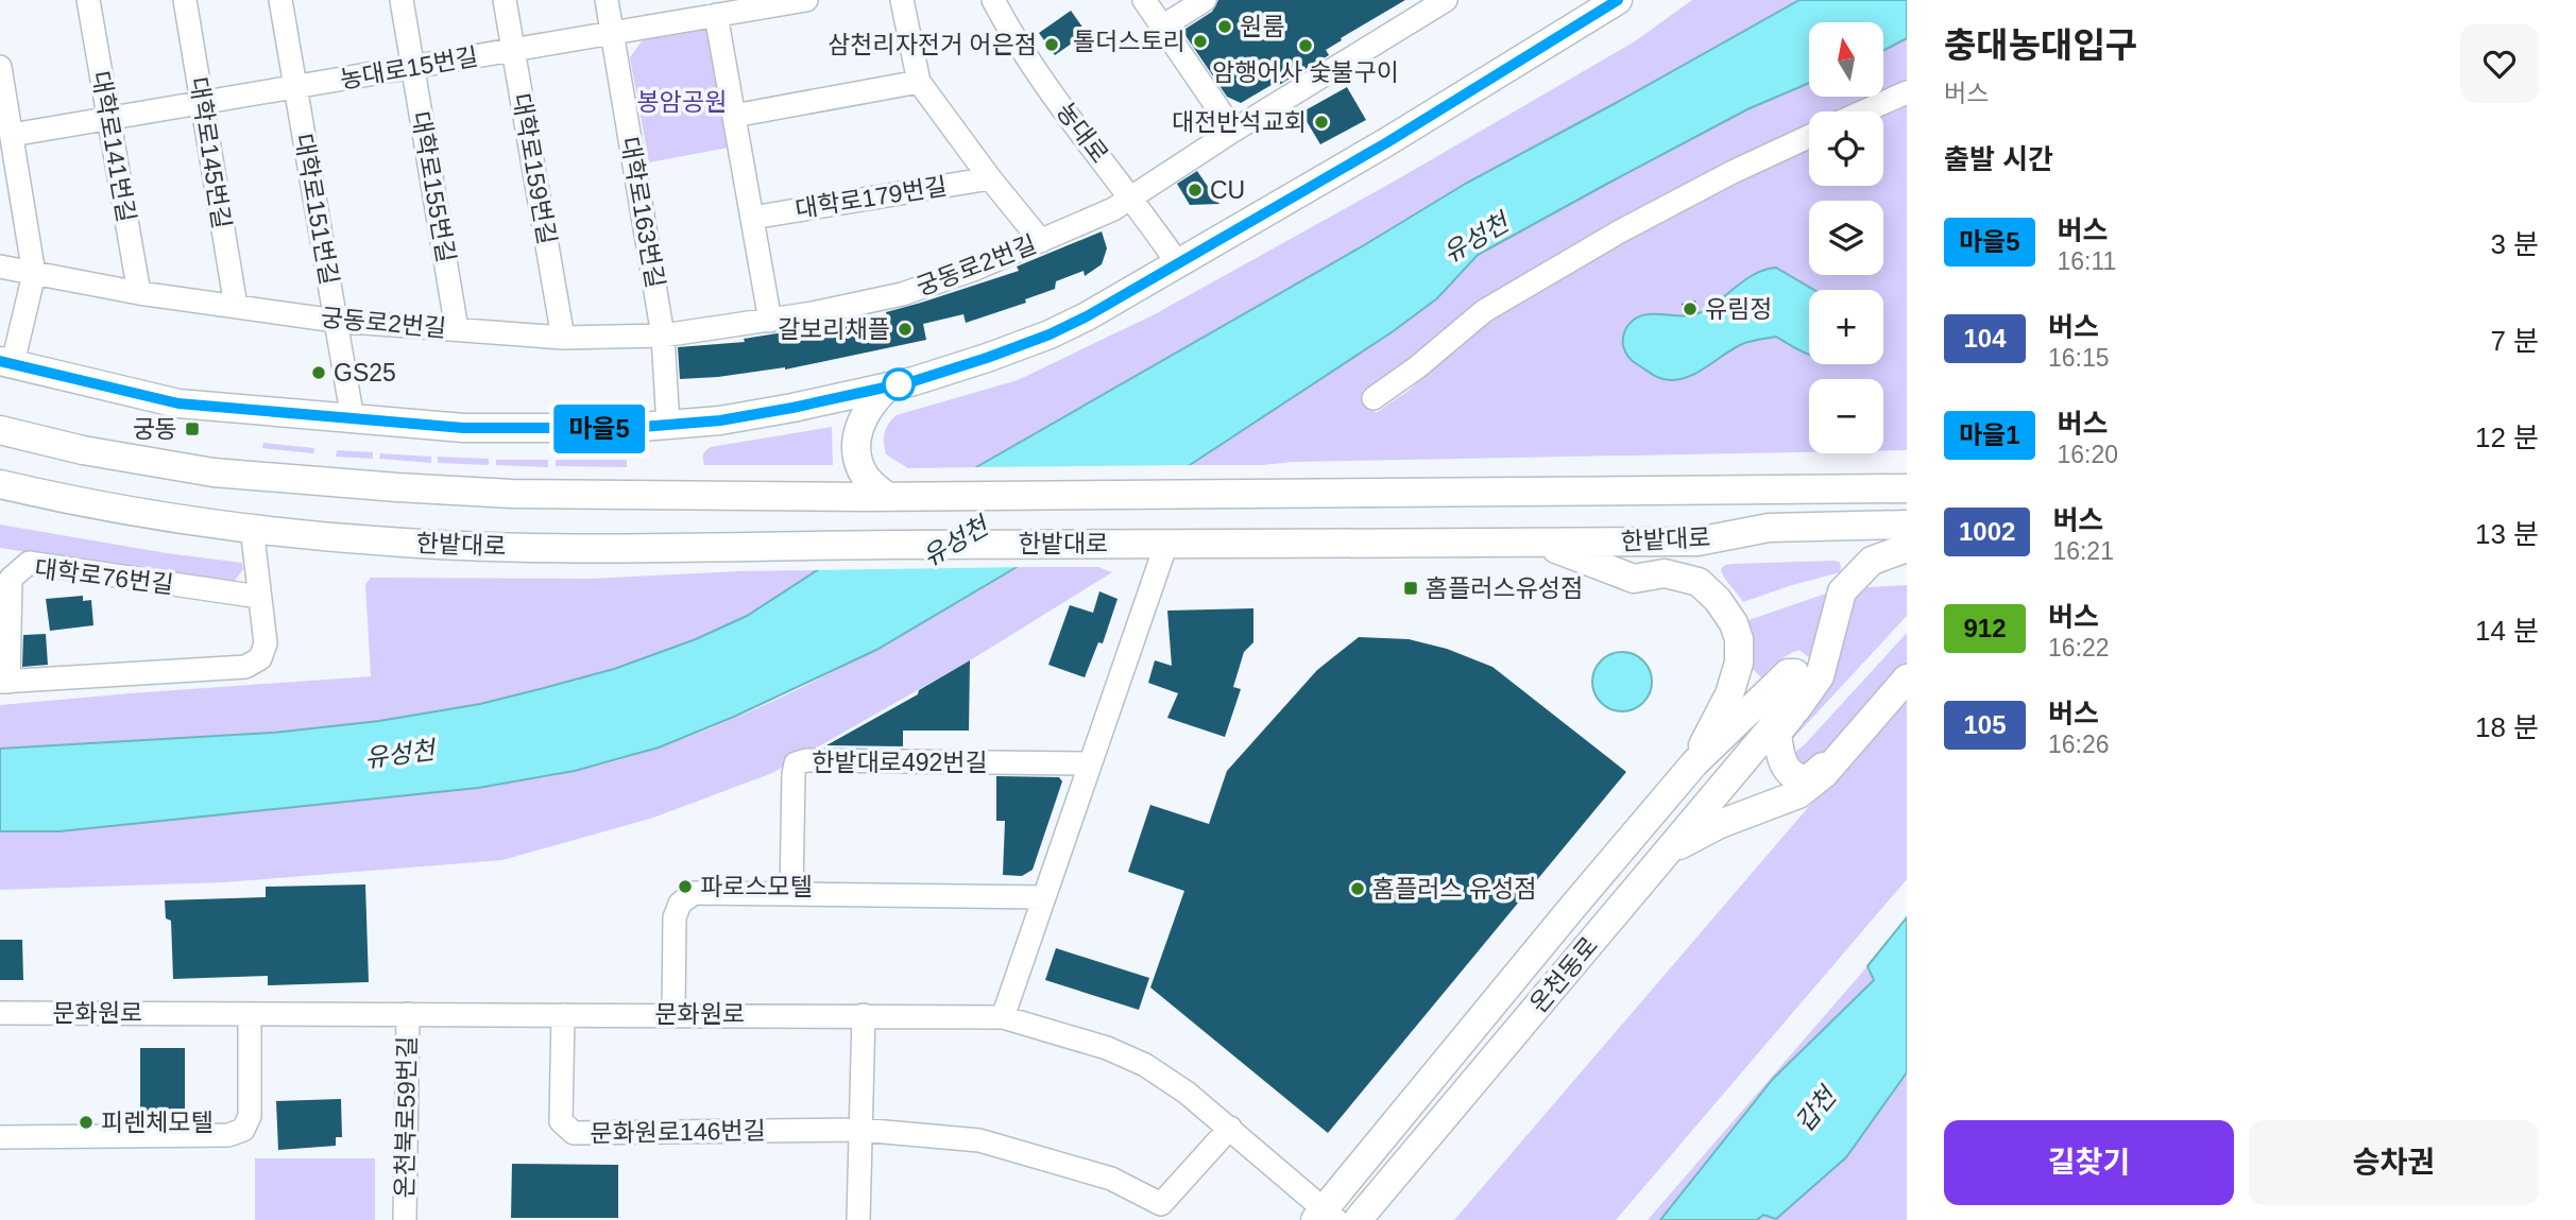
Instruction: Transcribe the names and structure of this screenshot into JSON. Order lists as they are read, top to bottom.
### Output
{
  "streets": {
    "main road": ["한밭대로", "온천동로"],
    "street": [
      "농대로15번길",
      "농대로",
      "대학로141번길",
      "대학로145번길",
      "대학로159번길",
      "대학로155번길",
      "대학로179번길",
      "대학로151번길",
      "대학로163번길",
      "궁동로2번길",
      "대학로76번길",
      "한밭대로492번길",
      "문화원로",
      "온천북로59번길",
      "문화원로146번길"
    ]
  },
  "crossings": [
    ["농대로15번길", "대학로141번길"],
    ["농대로15번길", "대학로145번길"],
    ["농대로15번길", "대학로159번길"],
    ["농대로15번길", "대학로155번길"],
    ["농대로15번길", "대학로151번길"],
    ["농대로15번길", "대학로163번길"],
    ["농대로", "궁동로2번길"],
    ["대학로141번길", "궁동로2번길"],
    ["대학로145번길", "궁동로2번길"],
    ["대학로159번길", "궁동로2번길"],
    ["대학로155번길", "궁동로2번길"],
    ["대학로179번길", "궁동로2번길"],
    ["대학로151번길", "궁동로2번길"],
    ["대학로163번길", "궁동로2번길"],
    ["한밭대로", "대학로76번길"],
    ["온천동로", "문화원로"],
    ["문화원로", "온천북로59번길"],
    ["문화원로", "문화원로146번길"]
  ],
  "water": ["유성천", "갑천"],
  "parks": ["봉암공원"],
  "places": {
    "other": [
      "원룸",
      "톨더스토리",
      "삼천리자전거 어은점",
      "암행어사 숯불구이",
      "대전반석교회",
      "CU",
      "유림정",
      "갈보리채플",
      "GS25",
      "파로스모텔",
      "홈플러스 유성점",
      "피렌체모텔"
    ],
    "transit": ["궁동", "홈플러스유성점"]
  },
  "lines": ["bus line 마을5"],
  "north": "top",
  "page": {
    "on_map": "마을5",
    "heading": [
      ["충대농대입구", "버스"],
      "출발 시간"
    ],
    "map_buttons": ["+", "−"],
    "list": [
      {
        "mark": "마을5",
        "name": "버스",
        "note": "16:11",
        "value": "3 분"
      },
      {
        "mark": "104",
        "name": "버스",
        "note": "16:15",
        "value": "7 분"
      },
      {
        "mark": "마을1",
        "name": "버스",
        "note": "16:20",
        "value": "12 분"
      },
      {
        "mark": "1002",
        "name": "버스",
        "note": "16:21",
        "value": "13 분"
      },
      {
        "mark": "912",
        "name": "버스",
        "note": "16:22",
        "value": "14 분"
      },
      {
        "mark": "105",
        "name": "버스",
        "note": "16:26",
        "value": "18 분"
      }
    ],
    "buttons": ["길찾기", "승차권"]
  }
}
